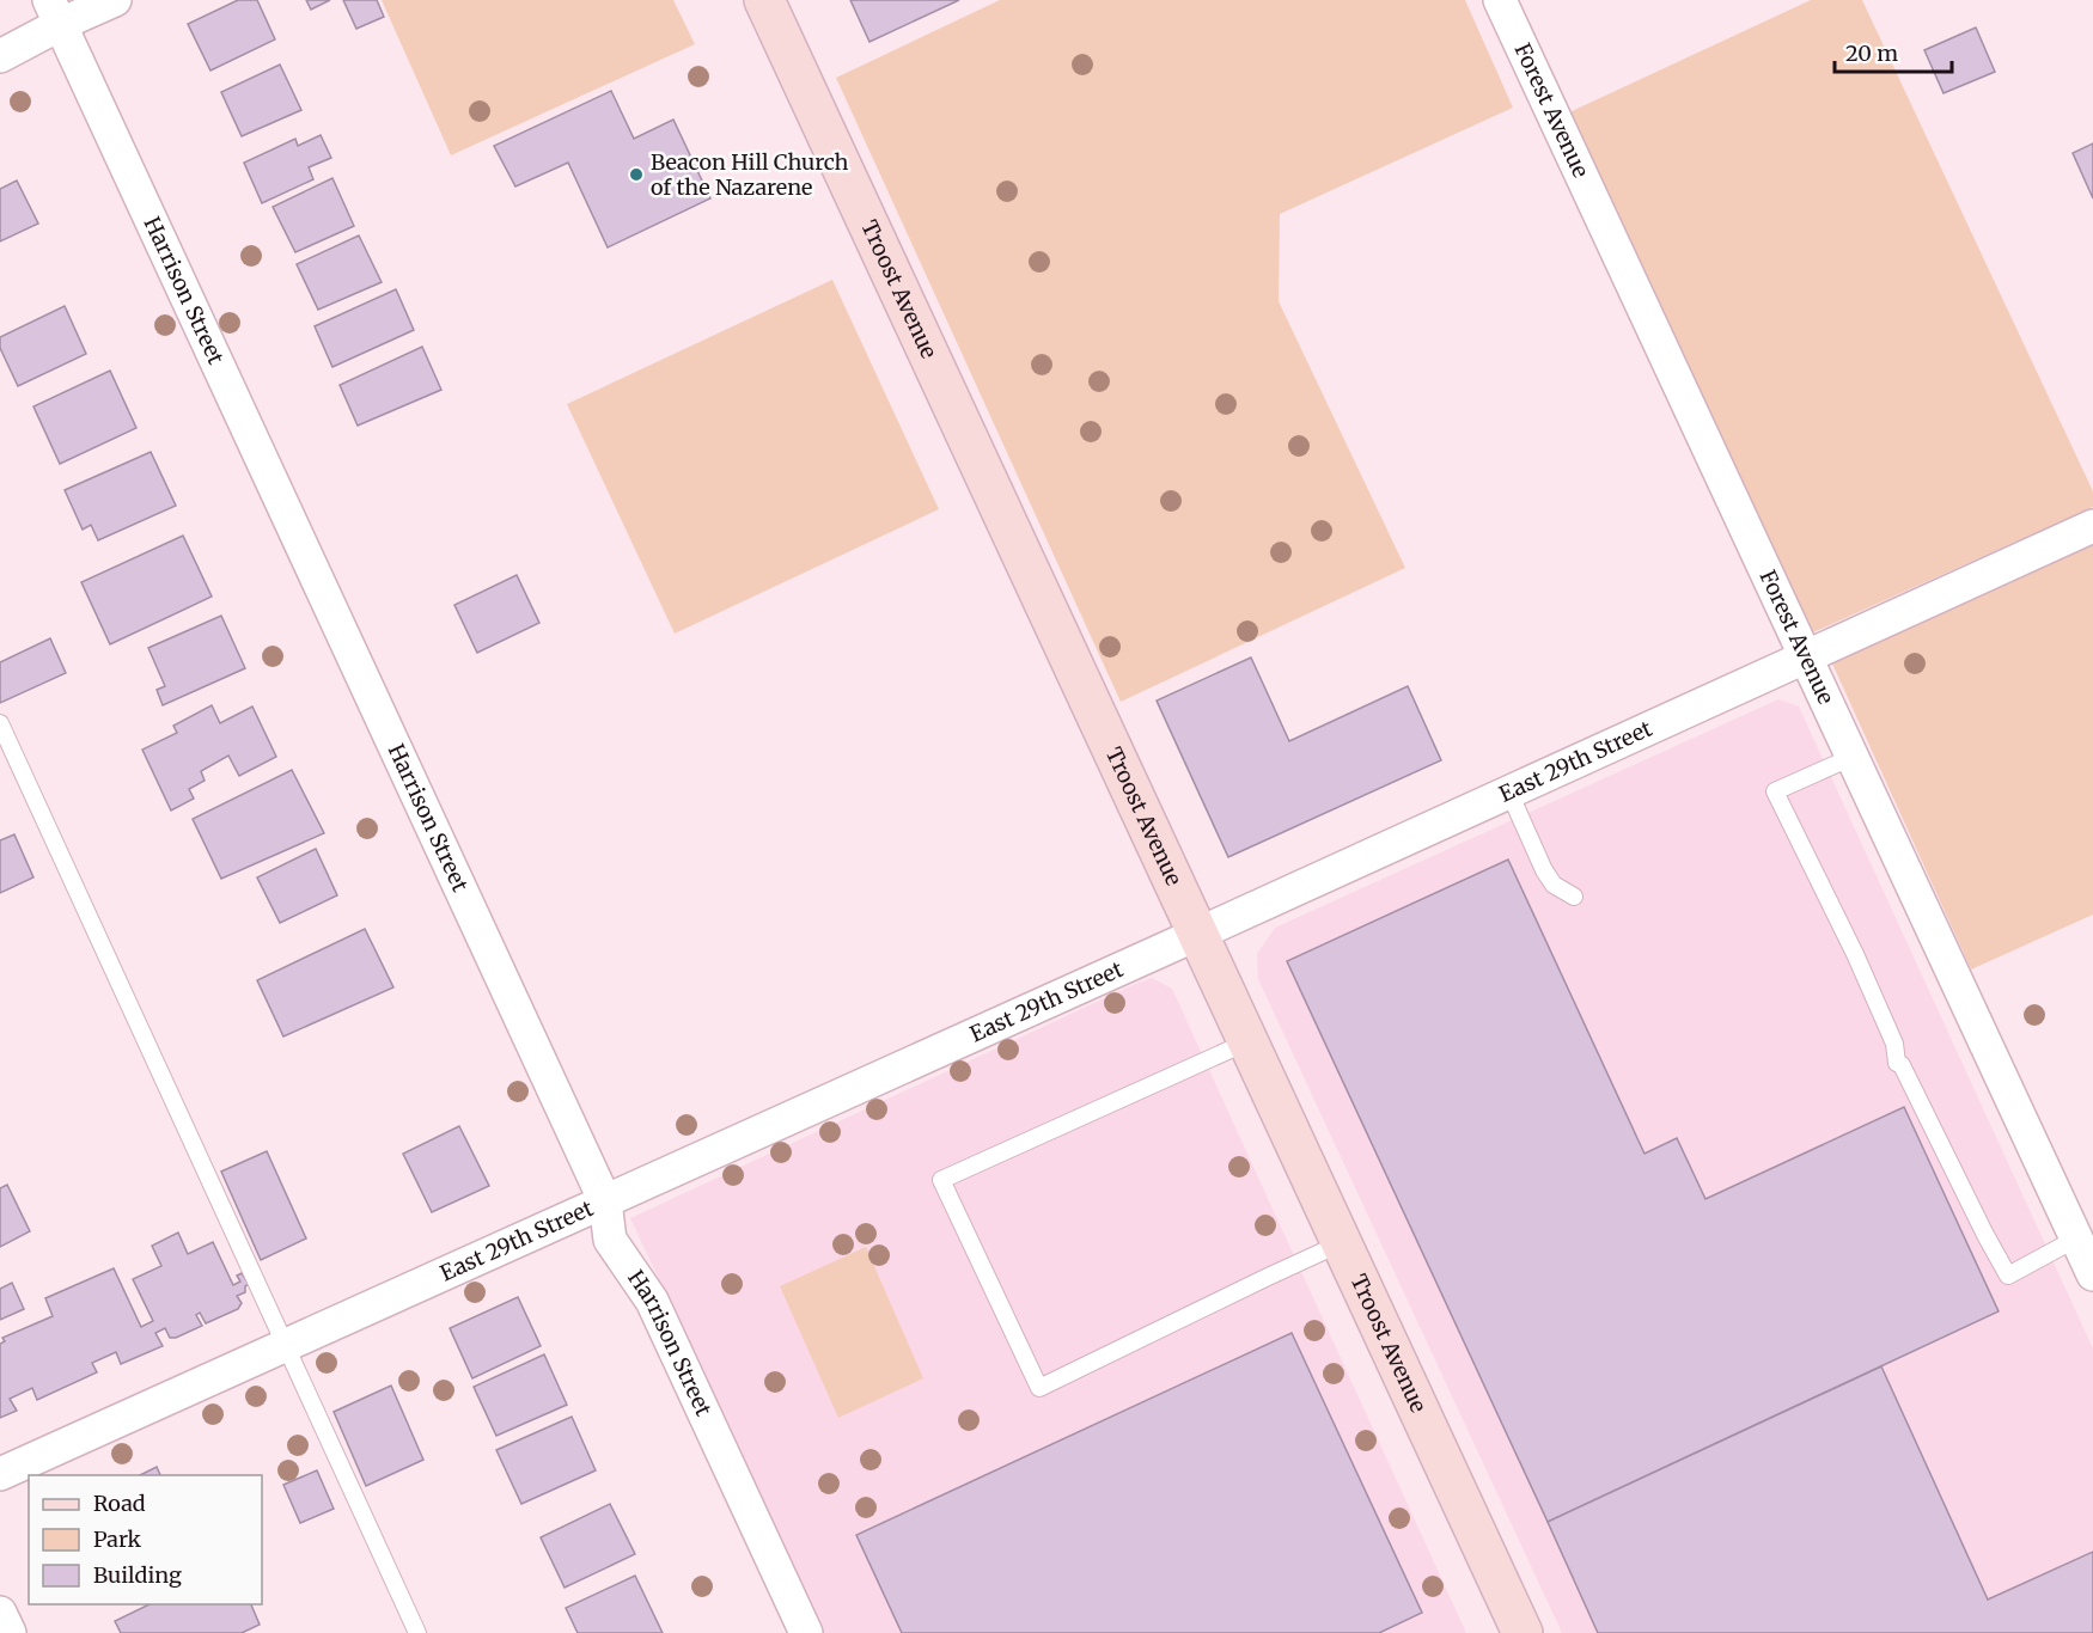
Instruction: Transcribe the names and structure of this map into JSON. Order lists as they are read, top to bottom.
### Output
{
  "streets": {
    "main road": ["Troost Avenue"],
    "street": ["Forest Avenue", "Harrison Street", "East 29th Street"]
  },
  "crossings": [
    ["Forest Avenue", "East 29th Street"],
    ["Troost Avenue", "East 29th Street"],
    ["Harrison Street", "East 29th Street"]
  ],
  "places": ["Beacon Hill Church of the Nazarene"],
  "legend": ["Road", "Park", "Building"],
  "scale_bar": "20 m"
}
